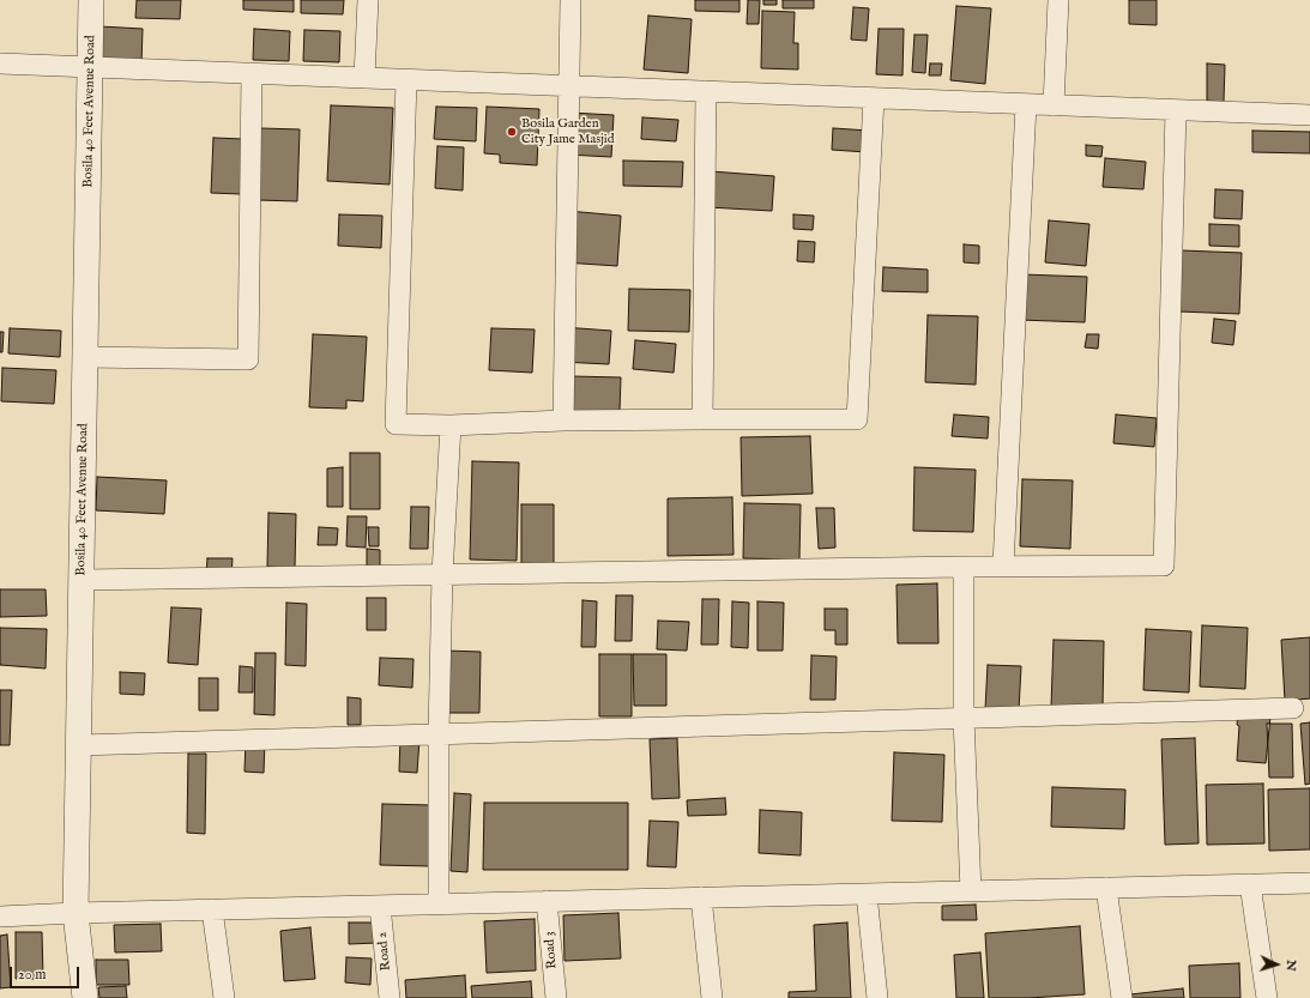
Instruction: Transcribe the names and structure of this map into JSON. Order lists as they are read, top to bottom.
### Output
{
  "streets": {
    "street": ["Bosila 40 Feet Avenue Road", "Road 3", "Road 2"]
  },
  "places": ["Bosila Garden City Jame Masjid"],
  "scale_bar": "20 m",
  "north": "right"
}
